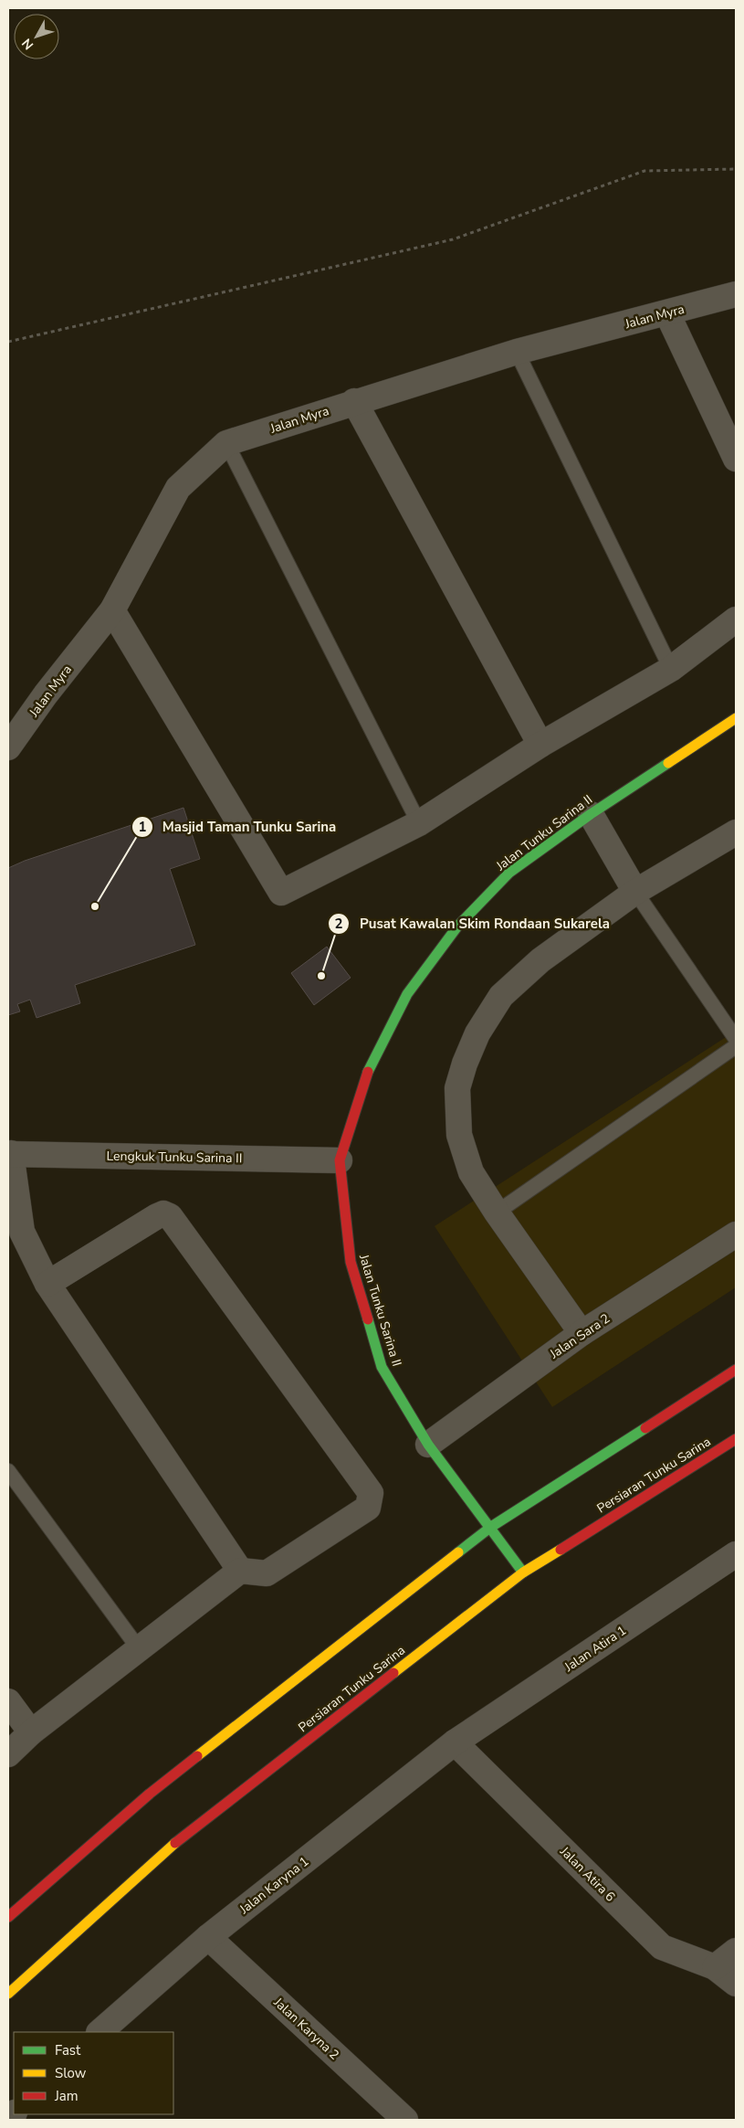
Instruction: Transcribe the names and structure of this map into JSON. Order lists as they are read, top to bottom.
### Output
{
  "streets": {
    "street": [
      "Jalan Myra",
      "Jalan Tunku Sarina II",
      "Lengkuk Tunku Sarina II",
      "Jalan Sara 2",
      "Persiaran Tunku Sarina",
      "Jalan Atira 1",
      "Jalan Atira 6",
      "Jalan Karyna 1",
      "Jalan Karyna 2"
    ]
  },
  "crossings": [
    ["Jalan Tunku Sarina II", "Lengkuk Tunku Sarina II"],
    ["Jalan Tunku Sarina II", "Jalan Sara 2"],
    ["Jalan Tunku Sarina II", "Persiaran Tunku Sarina"],
    ["Jalan Atira 1", "Jalan Atira 6"],
    ["Jalan Atira 1", "Jalan Karyna 1"],
    ["Jalan Atira 6", "Jalan Karyna 1"],
    ["Jalan Karyna 1", "Jalan Karyna 2"]
  ],
  "places": ["Masjid Taman Tunku Sarina", "Pusat Kawalan Skim Rondaan Sukarela"],
  "legend": ["Fast", "Slow", "Jam"],
  "north": "bottom left"
}
